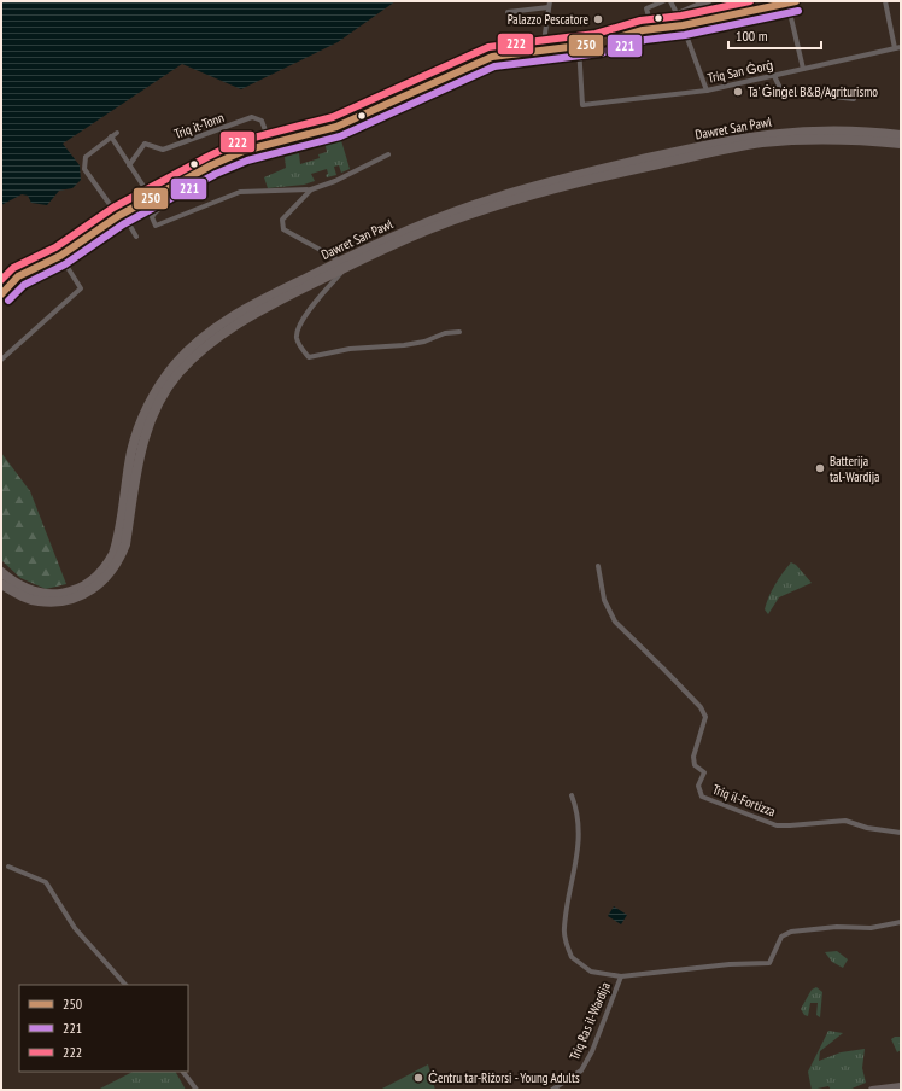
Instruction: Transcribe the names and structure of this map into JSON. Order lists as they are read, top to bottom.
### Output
{
  "streets": {
    "highway": ["Dawret San Pawl"],
    "street": [
      "Triq San Ġorġ",
      "Triq it-Tonn",
      "Triq il-Fortizza",
      "Triq Ras il-Wardija"
    ]
  },
  "places": [
    "Palazzo Pescatore",
    "Ta' Ġinġel B&B/Agriturismo",
    "Batterija tal-Wardija",
    "Ċentru tar-Riżorsi - Young Adults"
  ],
  "lines": ["transit line 250", "transit line 222", "transit line 221"],
  "legend": ["250", "221", "222"],
  "scale_bar": "100 m"
}
